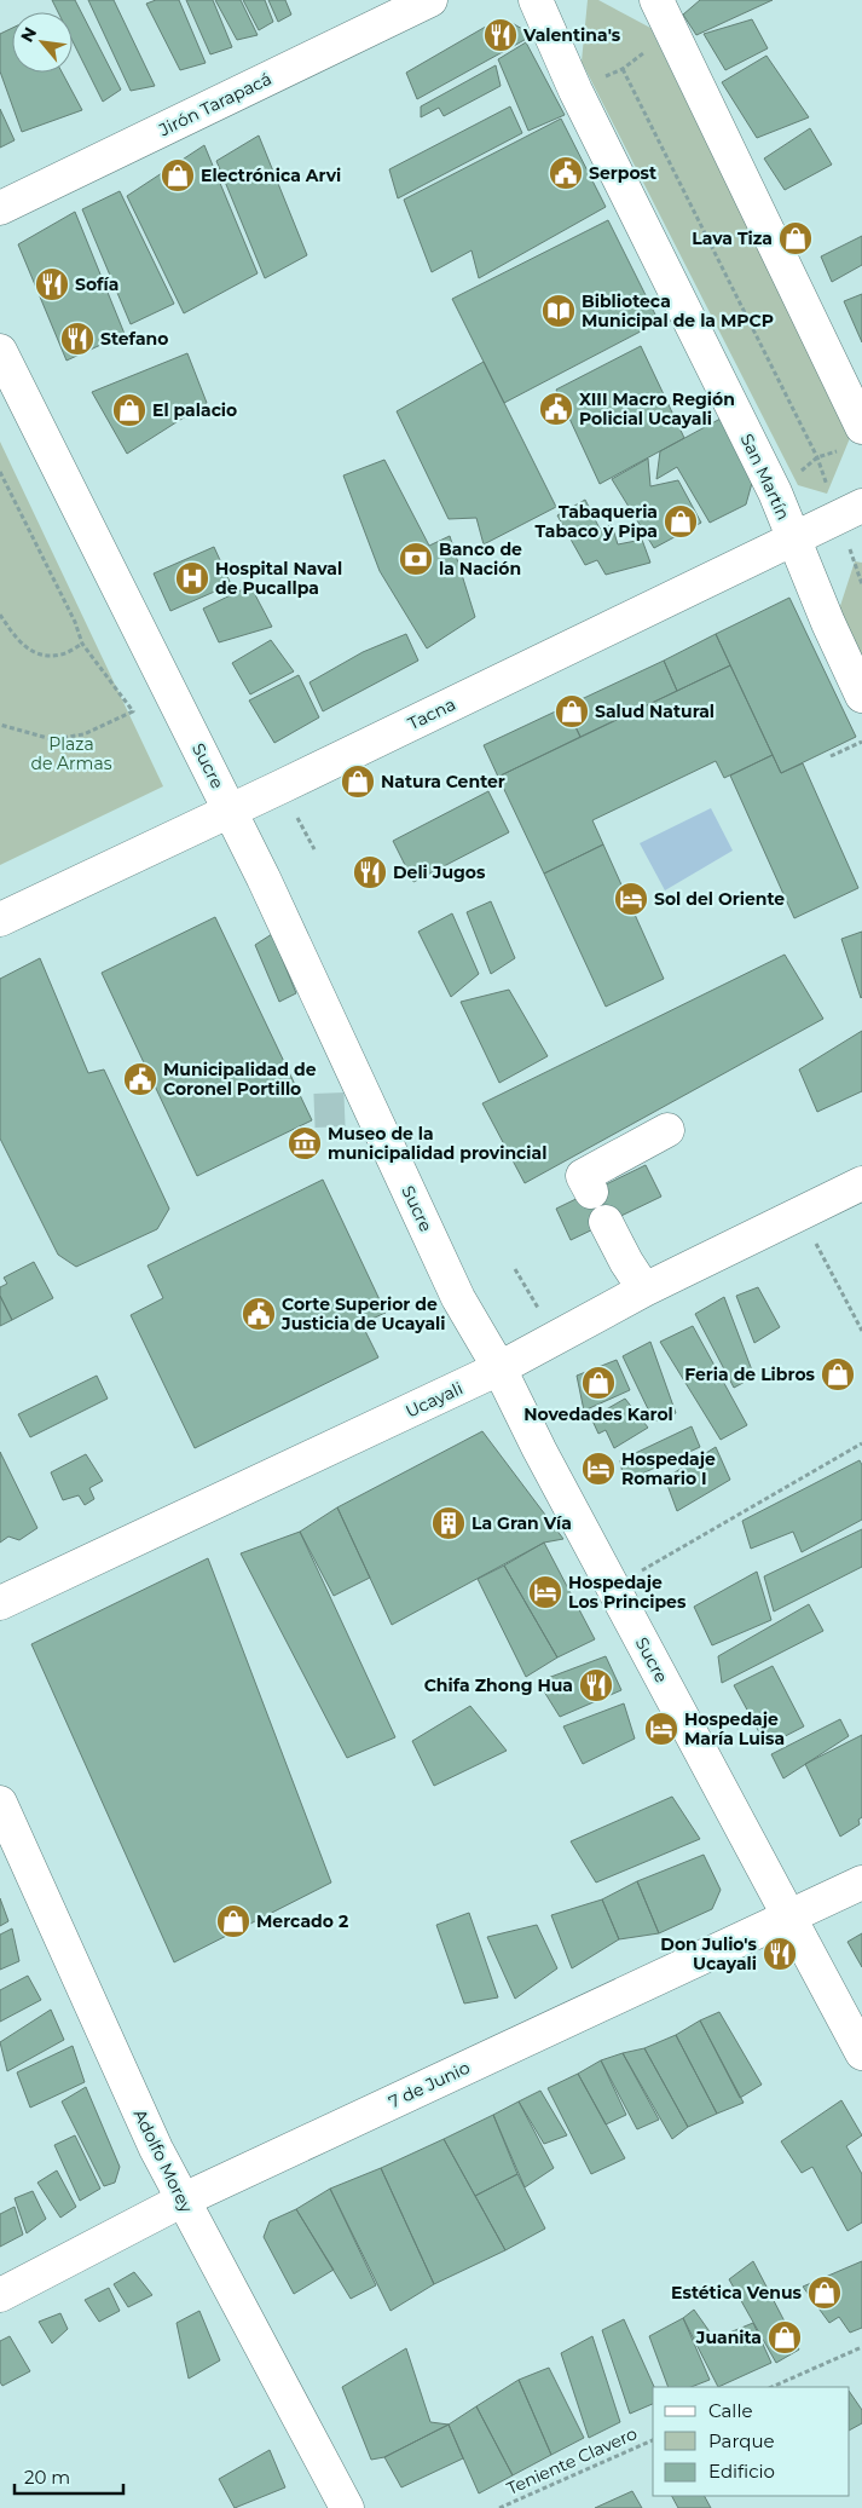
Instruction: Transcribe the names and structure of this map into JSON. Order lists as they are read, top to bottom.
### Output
{
  "streets": {
    "street": [
      "Jirón Tarapacá",
      "San Martín",
      "Tacna",
      "Sucre",
      "Ucayali",
      "7 de Junio",
      "Adolfo Morey"
    ],
    "path": ["Teniente Clavero"]
  },
  "crossings": [
    ["San Martín", "Tacna"],
    ["Tacna", "Sucre"],
    ["Sucre", "Ucayali"],
    ["Sucre", "7 de Junio"],
    ["7 de Junio", "Adolfo Morey"]
  ],
  "parks": ["Plaza de Armas"],
  "places": {
    "restaurant": [
      "Valentina's",
      "Sofía",
      "Stefano",
      "Deli Jugos",
      "Chifa Zhong Hua",
      "Don Julio's Ucayali"
    ],
    "public building": [
      "Serpost",
      "XIII Macro Región Policial Ucayali",
      "Municipalidad de Coronel Portillo",
      "Corte Superior de Justicia de Ucayali"
    ],
    "shop": [
      "Electrónica Arvi",
      "Lava Tiza",
      "El palacio",
      "Tabaqueria Tabaco y Pipa",
      "Salud Natural",
      "Natura Center",
      "Feria de Libros",
      "Novedades Karol",
      "Mercado 2",
      "Estética Venus",
      "Juanita"
    ],
    "library": ["Biblioteca Municipal de la MPCP"],
    "bank": ["Banco de la Nación"],
    "hospital": ["Hospital Naval de Pucallpa"],
    "hotel": [
      "Sol del Oriente",
      "Hospedaje Romario I",
      "Hospedaje Los Principes",
      "Hospedaje María Luisa"
    ],
    "museum": ["Museo de la municipalidad provincial"],
    "building": ["La Gran Vía"]
  },
  "legend": ["Calle", "Parque", "Edificio"],
  "scale_bar": "20 m",
  "north": "top left"
}
